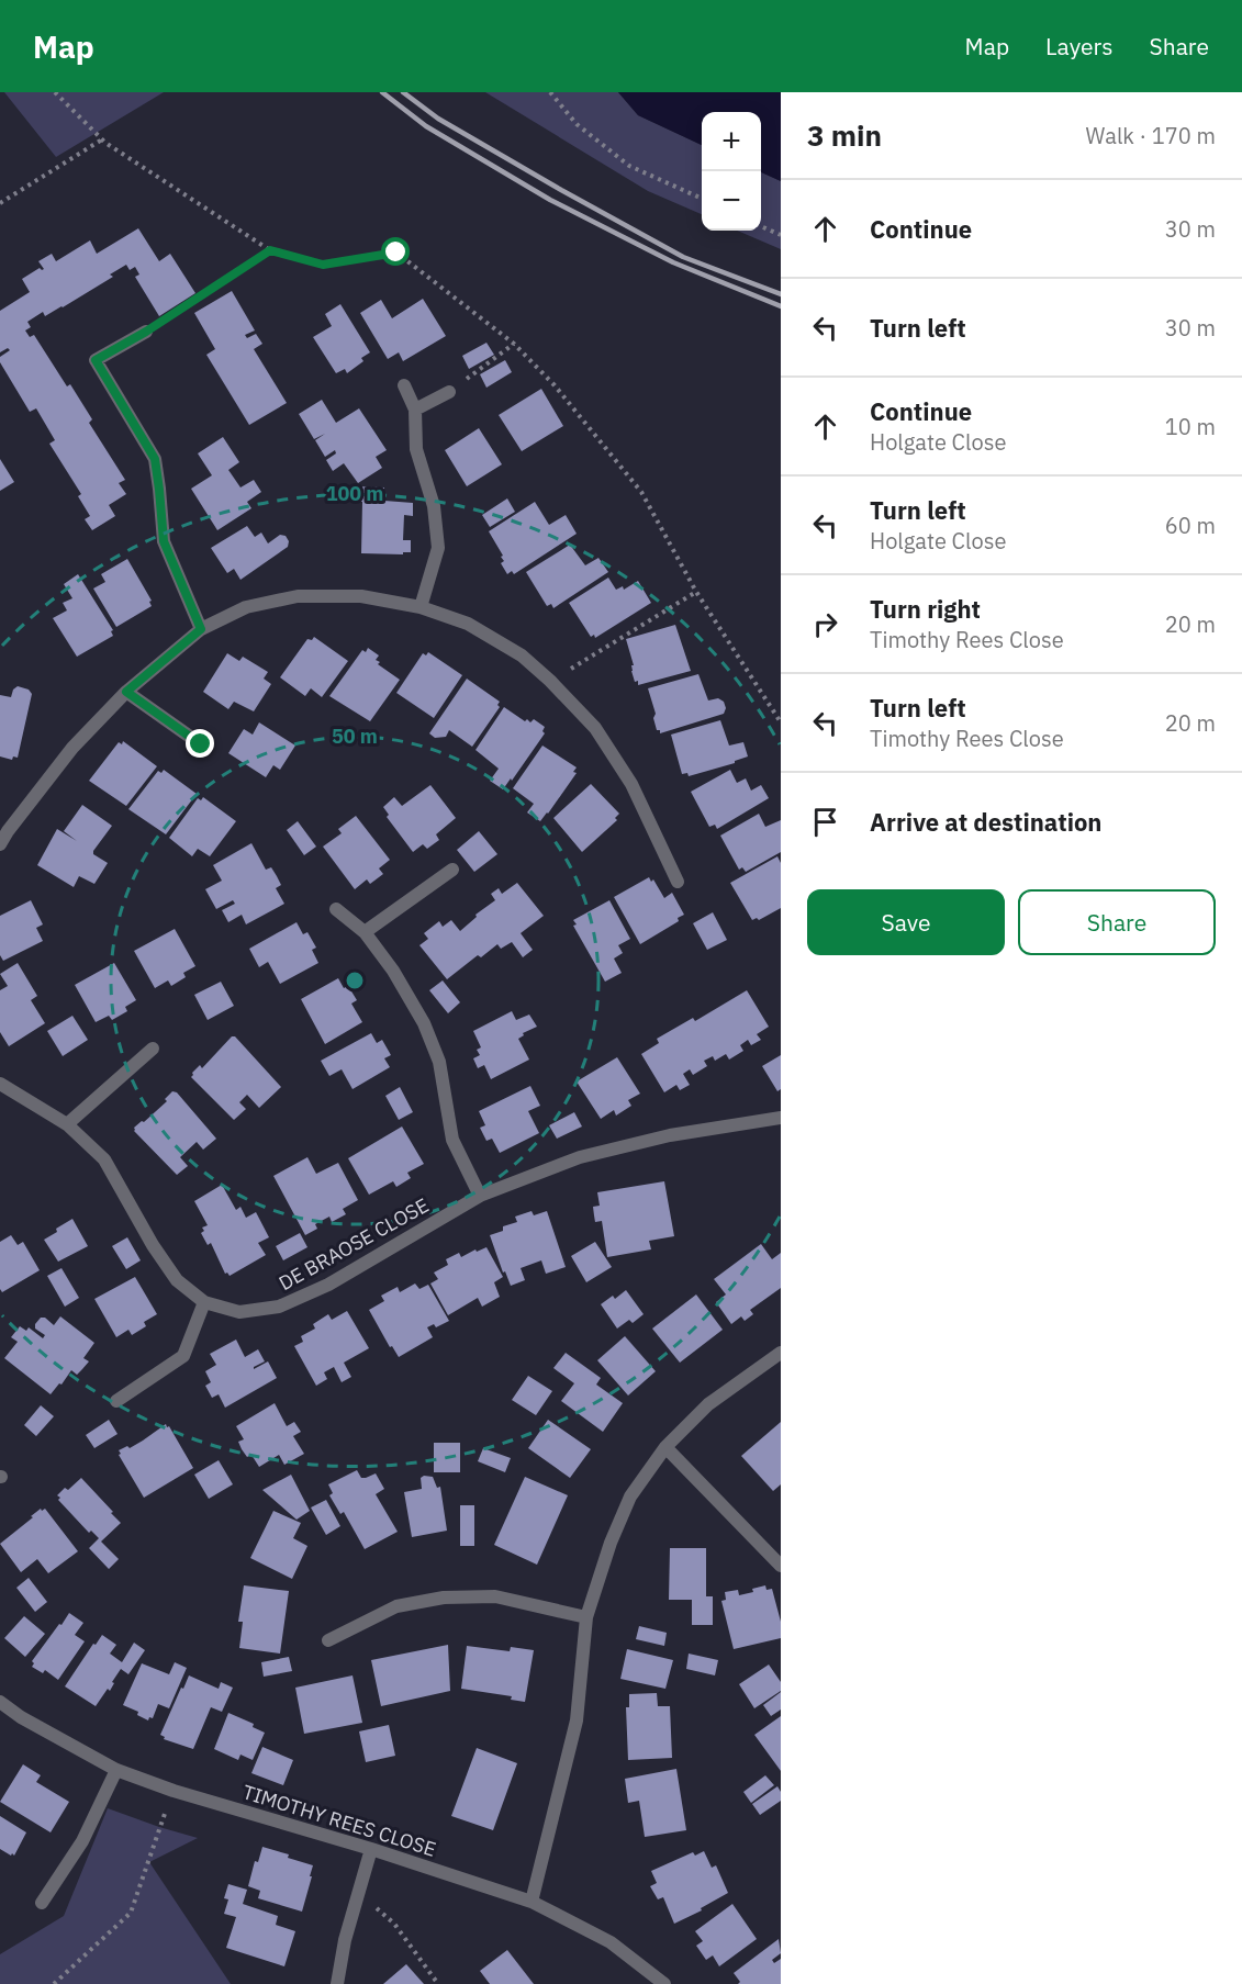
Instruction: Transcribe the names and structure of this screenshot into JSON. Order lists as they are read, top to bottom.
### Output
{
  "streets": {
    "street": ["DE BRAOSE CLOSE", "TIMOTHY REES CLOSE"]
  },
  "page": {
    "header": "Map",
    "nav": ["Map", "Layers", "Share"],
    "heading": ["3 min", "Walk · 170 m"],
    "map_buttons": ["+", "−"],
    "list": [
      ["Continue", "30 m"],
      ["Turn left", "30 m"],
      ["Continue", "Holgate Close", "10 m"],
      ["Turn left", "Holgate Close", "60 m"],
      ["Turn right", "Timothy Rees Close", "20 m"],
      ["Turn left", "Timothy Rees Close", "20 m"],
      "Arrive at destination"
    ],
    "buttons": ["Save", "Share"]
  },
  "rings": ["100 m", "50 m"]
}
